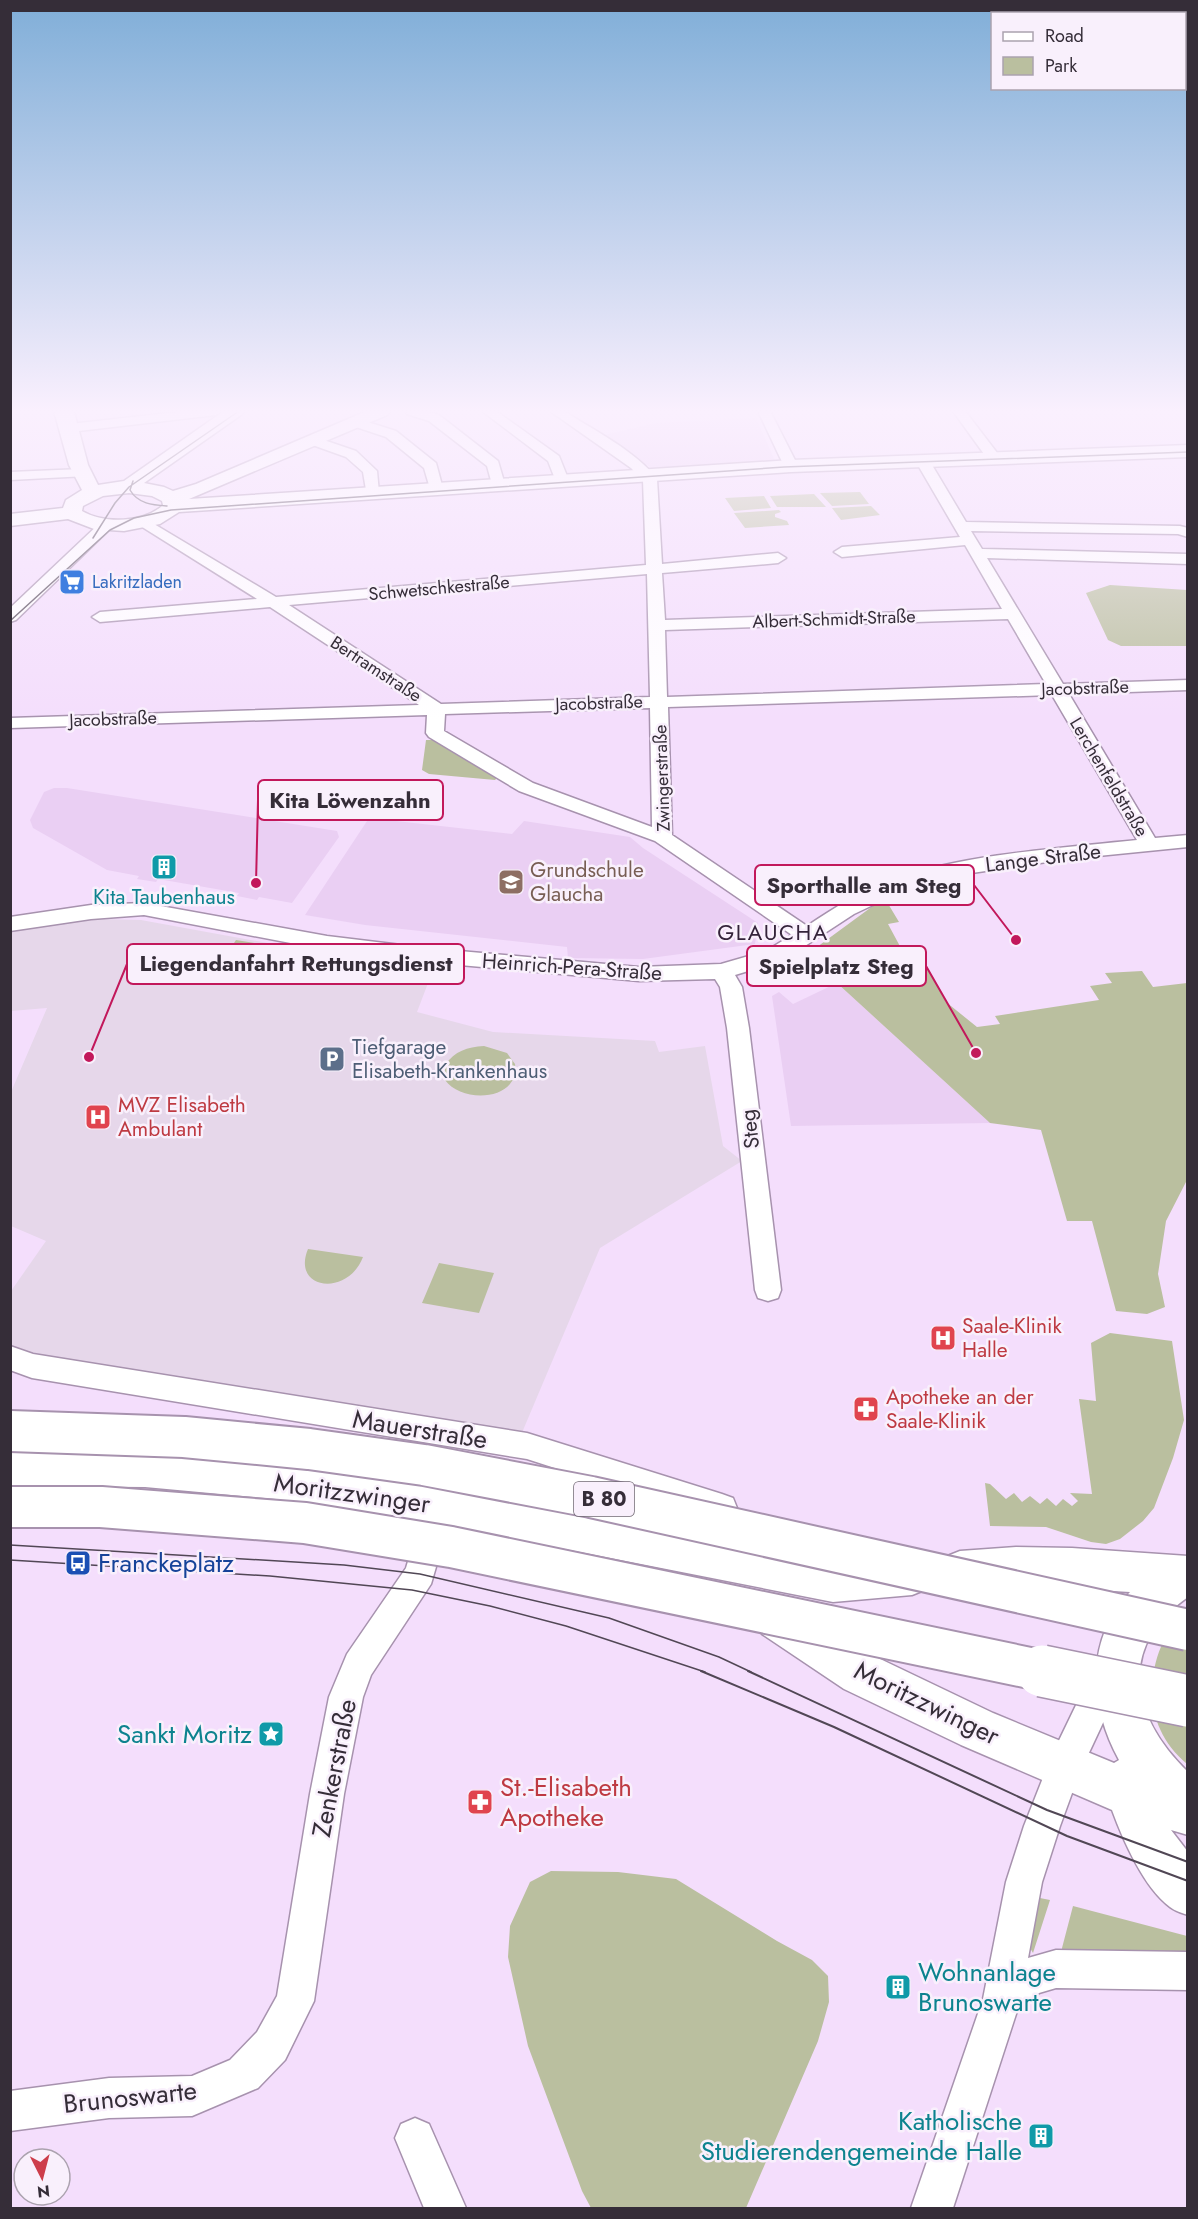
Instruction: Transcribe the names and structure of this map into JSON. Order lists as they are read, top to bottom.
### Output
{
  "streets": {
    "street": [
      "Schwetschkestraße",
      "Albert-Schmidt-Straße",
      "Bertramstraße",
      "Jacobstraße",
      "Lerchenfeldstraße",
      "Zwingerstraße",
      "Lange Straße",
      "Heinrich-Pera-Straße",
      "Steg",
      "Mauerstraße",
      "Moritzzwinger",
      "B 80",
      "Zenkerstraße",
      "Brunoswarte"
    ]
  },
  "crossings": [
    ["Schwetschkestraße", "Bertramstraße"],
    ["Schwetschkestraße", "Zwingerstraße"],
    ["Albert-Schmidt-Straße", "Lerchenfeldstraße"],
    ["Albert-Schmidt-Straße", "Zwingerstraße"],
    ["Bertramstraße", "Jacobstraße"],
    ["Bertramstraße", "Zwingerstraße"],
    ["Jacobstraße", "Lerchenfeldstraße"],
    ["Jacobstraße", "Zwingerstraße"],
    ["Lerchenfeldstraße", "Lange Straße"],
    ["Zwingerstraße", "Lange Straße"],
    ["Zwingerstraße", "Heinrich-Pera-Straße"],
    ["Lange Straße", "Heinrich-Pera-Straße"],
    ["Heinrich-Pera-Straße", "Steg"],
    ["Mauerstraße", "Moritzzwinger"],
    ["Moritzzwinger", "Zenkerstraße"],
    ["Zenkerstraße", "Brunoswarte"]
  ],
  "districts": ["GLAUCHA"],
  "places": {
    "supermarket": ["Lakritzladen"],
    "building": ["Kita Taubenhaus", "Wohnanlage Brunoswarte", "Katholische Studierendengemeinde Halle"],
    "school or university": ["Grundschule Glaucha"],
    "other": [
      "Kita Löwenzahn",
      "Sporthalle am Steg",
      "Spielplatz Steg",
      "Liegendanfahrt Rettungsdienst"
    ],
    "parking": ["Tiefgarage Elisabeth-Krankenhaus"],
    "hospital": ["MVZ Elisabeth Ambulant", "Saale-Klinik Halle"],
    "pharmacy": ["Apotheke an der Saale-Klinik", "St.-Elisabeth Apotheke"],
    "bus stop": ["Franckeplatz"],
    "place": ["Sankt Moritz"]
  },
  "legend": ["Road", "Park"],
  "north": "bottom"
}
